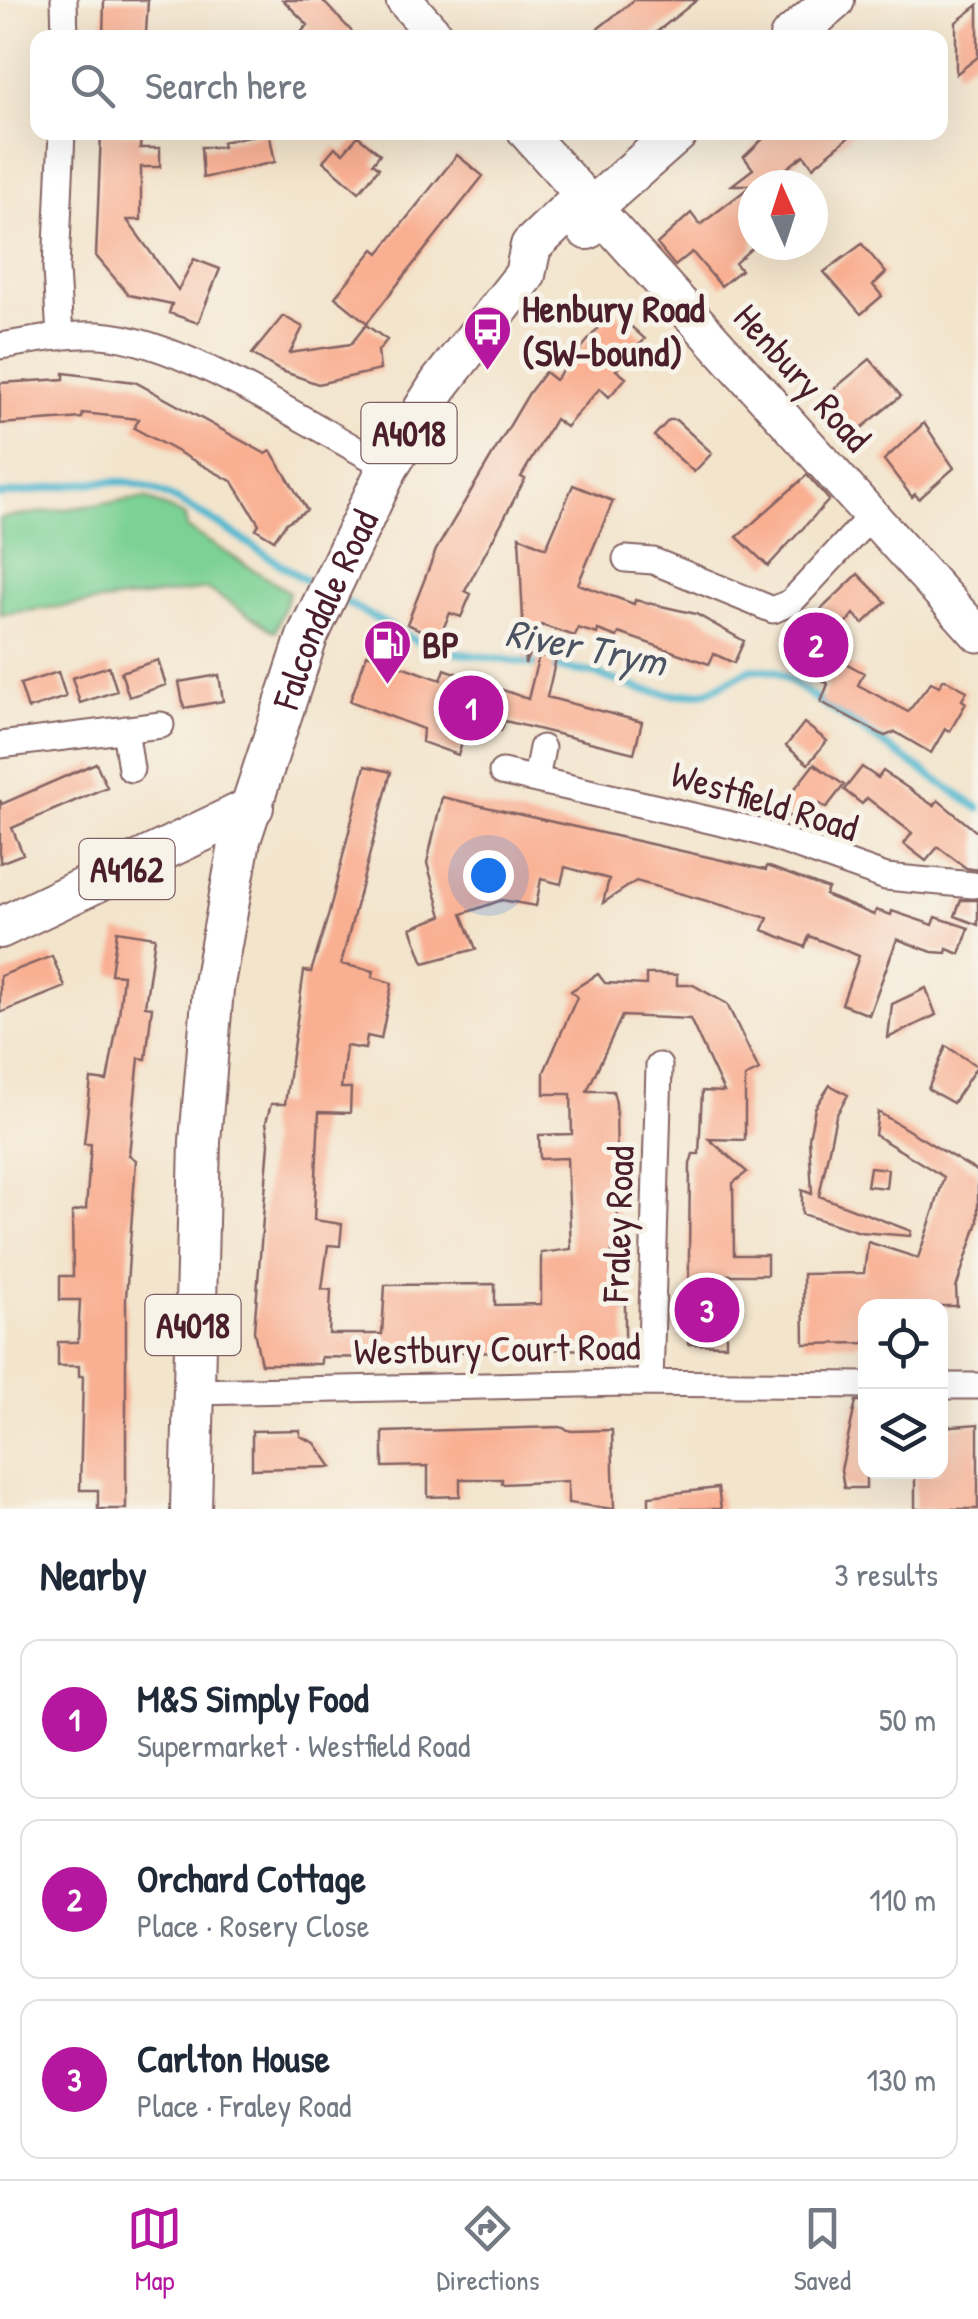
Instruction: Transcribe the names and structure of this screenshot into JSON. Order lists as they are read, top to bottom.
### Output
{
  "streets": {
    "main road": [
      "Henbury Road",
      "A4018",
      "Falcondale Road",
      "A4162"
    ],
    "street": ["Westfield Road", "Fraley Road", "Westbury Court Road"]
  },
  "crossings": [
    ["Henbury Road", "Falcondale Road"],
    ["Falcondale Road", "A4162"],
    ["Falcondale Road", "Westbury Court Road"],
    ["Fraley Road", "Westbury Court Road"]
  ],
  "water": ["River Trym"],
  "places": {
    "bus stop": ["Henbury Road (SW-bound)"],
    "fuel station": ["BP"]
  },
  "north": "top",
  "page": {
    "search": "Search here",
    "pins": ["2", "1", "3"],
    "heading": ["Nearby", "3 results"],
    "list": [
      {
        "mark": "1",
        "name": "M&S Simply Food",
        "note": "Supermarket · Westfield Road",
        "value": "50 m"
      },
      {
        "mark": "2",
        "name": "Orchard Cottage",
        "note": "Place · Rosery Close",
        "value": "110 m"
      },
      {
        "mark": "3",
        "name": "Carlton House",
        "note": "Place · Fraley Road",
        "value": "130 m"
      }
    ],
    "nav": ["Map", "Directions", "Saved"]
  }
}
